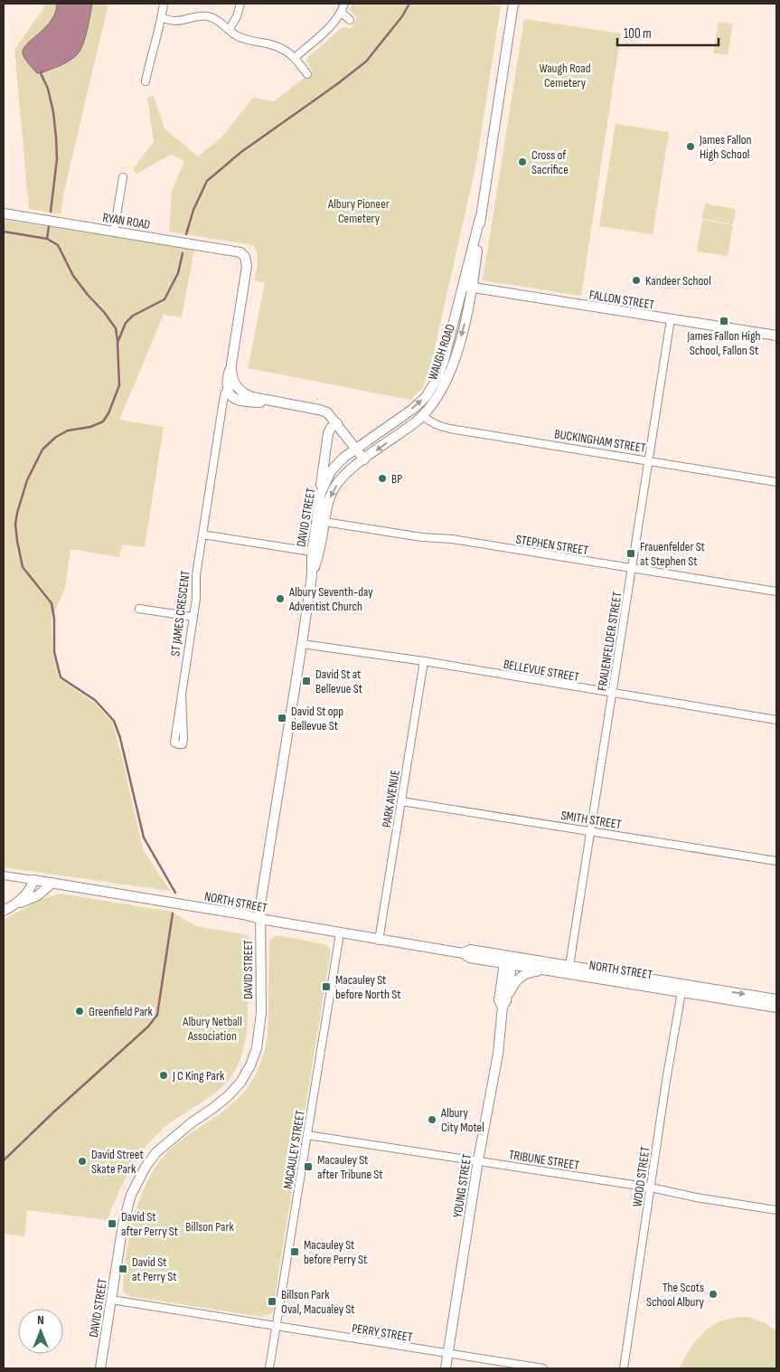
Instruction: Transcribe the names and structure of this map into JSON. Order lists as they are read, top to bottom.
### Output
{
  "streets": {
    "main road": [
      "RYAN ROAD",
      "FALLON STREET",
      "WAUGH ROAD",
      "DAVID STREET",
      "ST JAMES CRESCENT",
      "NORTH STREET",
      "YOUNG STREET"
    ],
    "street": [
      "BUCKINGHAM STREET",
      "STEPHEN STREET",
      "FRAUENFELDER STREET",
      "BELLEVUE STREET",
      "PARK AVENUE",
      "SMITH STREET",
      "MACAULEY STREET",
      "TRIBUNE STREET",
      "WOOD STREET",
      "PERRY STREET"
    ]
  },
  "crossings": [
    ["RYAN ROAD", "ST JAMES CRESCENT"],
    ["FALLON STREET", "WAUGH ROAD"],
    ["FALLON STREET", "FRAUENFELDER STREET"],
    ["WAUGH ROAD", "BUCKINGHAM STREET"],
    ["WAUGH ROAD", "DAVID STREET"],
    ["BUCKINGHAM STREET", "FRAUENFELDER STREET"],
    ["DAVID STREET", "STEPHEN STREET"],
    ["DAVID STREET", "BELLEVUE STREET"],
    ["DAVID STREET", "NORTH STREET"],
    ["DAVID STREET", "PERRY STREET"],
    ["STEPHEN STREET", "FRAUENFELDER STREET"],
    ["FRAUENFELDER STREET", "BELLEVUE STREET"],
    ["FRAUENFELDER STREET", "SMITH STREET"],
    ["FRAUENFELDER STREET", "NORTH STREET"],
    ["BELLEVUE STREET", "PARK AVENUE"],
    ["PARK AVENUE", "SMITH STREET"],
    ["PARK AVENUE", "NORTH STREET"],
    ["NORTH STREET", "MACAULEY STREET"],
    ["NORTH STREET", "WOOD STREET"],
    ["NORTH STREET", "YOUNG STREET"],
    ["MACAULEY STREET", "TRIBUNE STREET"],
    ["MACAULEY STREET", "PERRY STREET"],
    ["TRIBUNE STREET", "WOOD STREET"],
    ["TRIBUNE STREET", "YOUNG STREET"],
    ["YOUNG STREET", "PERRY STREET"]
  ],
  "parks": [
    "Waugh Road Cemetery",
    "Albury Pioneer Cemetery",
    "Albury Netball Association",
    "Billson Park"
  ],
  "places": {
    "other": [
      "James Fallon High School",
      "Cross of Sacrifice",
      "Kandeer School",
      "BP",
      "Albury Seventh-day Adventist Church",
      "Greenfield Park",
      "J C King Park",
      "Albury City Motel",
      "David Street Skate Park",
      "The Scots School Albury"
    ],
    "transit": [
      "James Fallon High School, Fallon St",
      "Frauenfelder St at Stephen St",
      "David St at Bellevue St",
      "David St opp Bellevue St",
      "Macauley St before North St",
      "Macauley St after Tribune St",
      "David St after Perry St",
      "Macauley St before Perry St",
      "David St at Perry St",
      "Billson Park Oval, Macualey St"
    ]
  },
  "scale_bar": "100 m",
  "north": "top"
}
